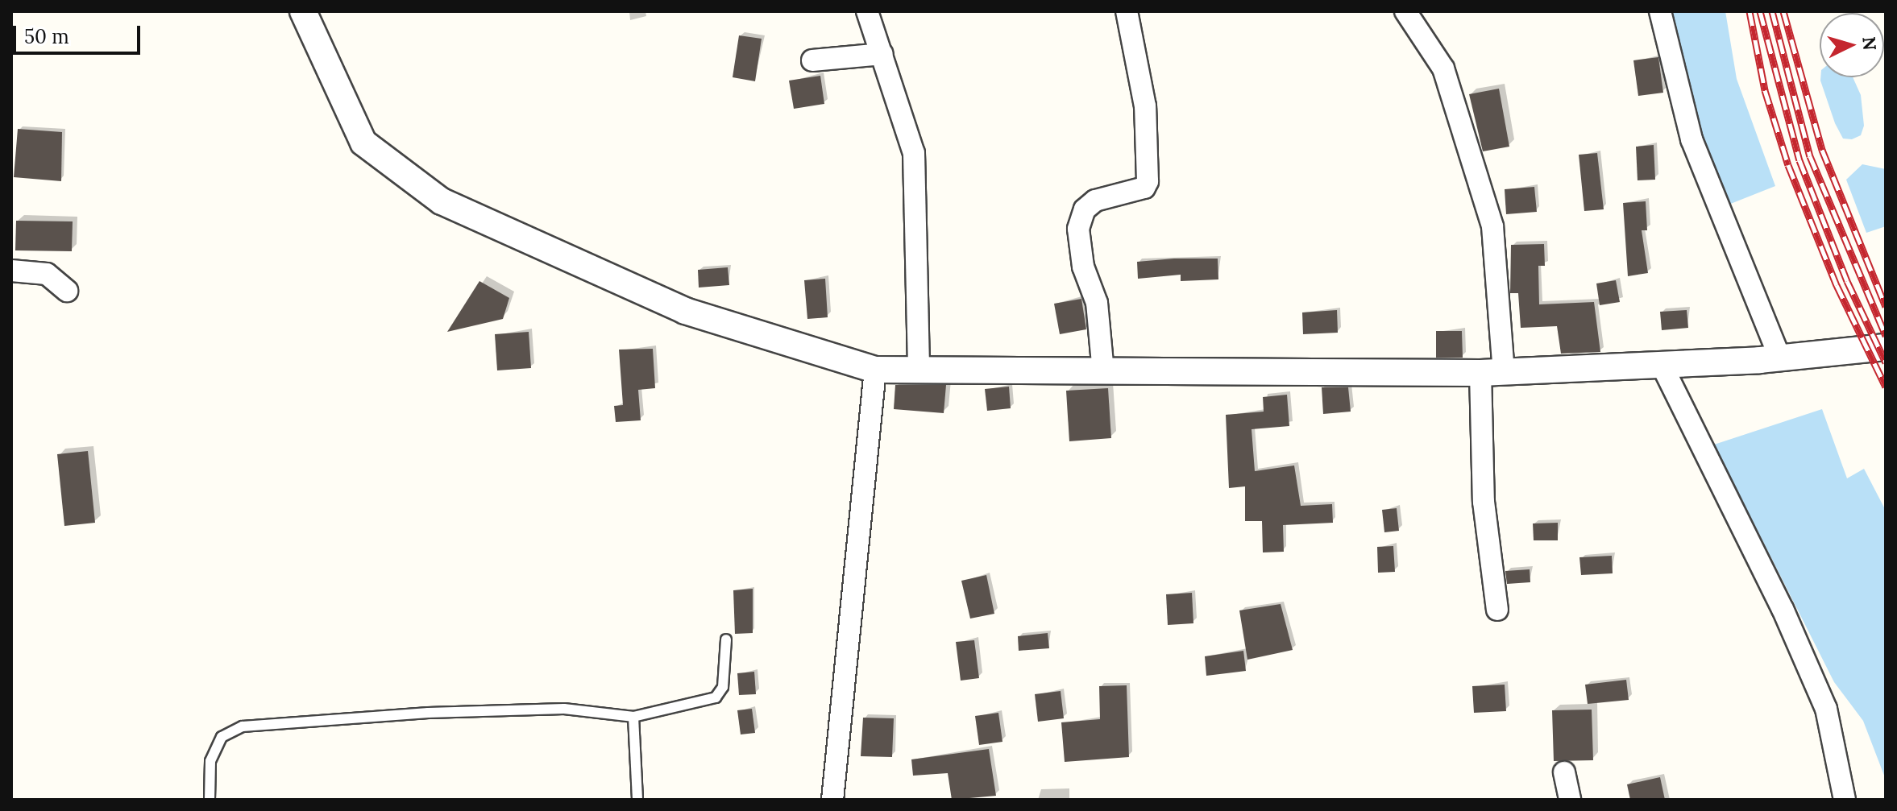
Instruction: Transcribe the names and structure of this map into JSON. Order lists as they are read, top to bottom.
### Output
{
  "scale_bar": "50 m",
  "north": "right"
}
